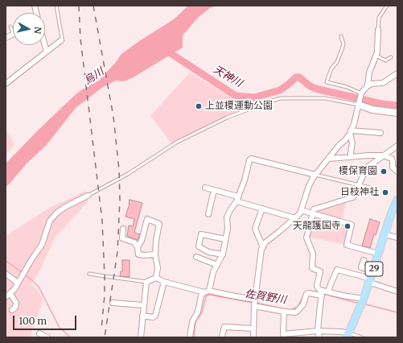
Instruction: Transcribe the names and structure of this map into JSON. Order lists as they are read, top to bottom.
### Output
{
  "streets": {
    "main road": ["29"]
  },
  "water": ["烏川", "天神川", "佐賀野川"],
  "places": [
    "上並榎運動公園",
    "榎保育園",
    "日枝神社",
    "天龍護国寺"
  ],
  "scale_bar": "100 m",
  "north": "right"
}
